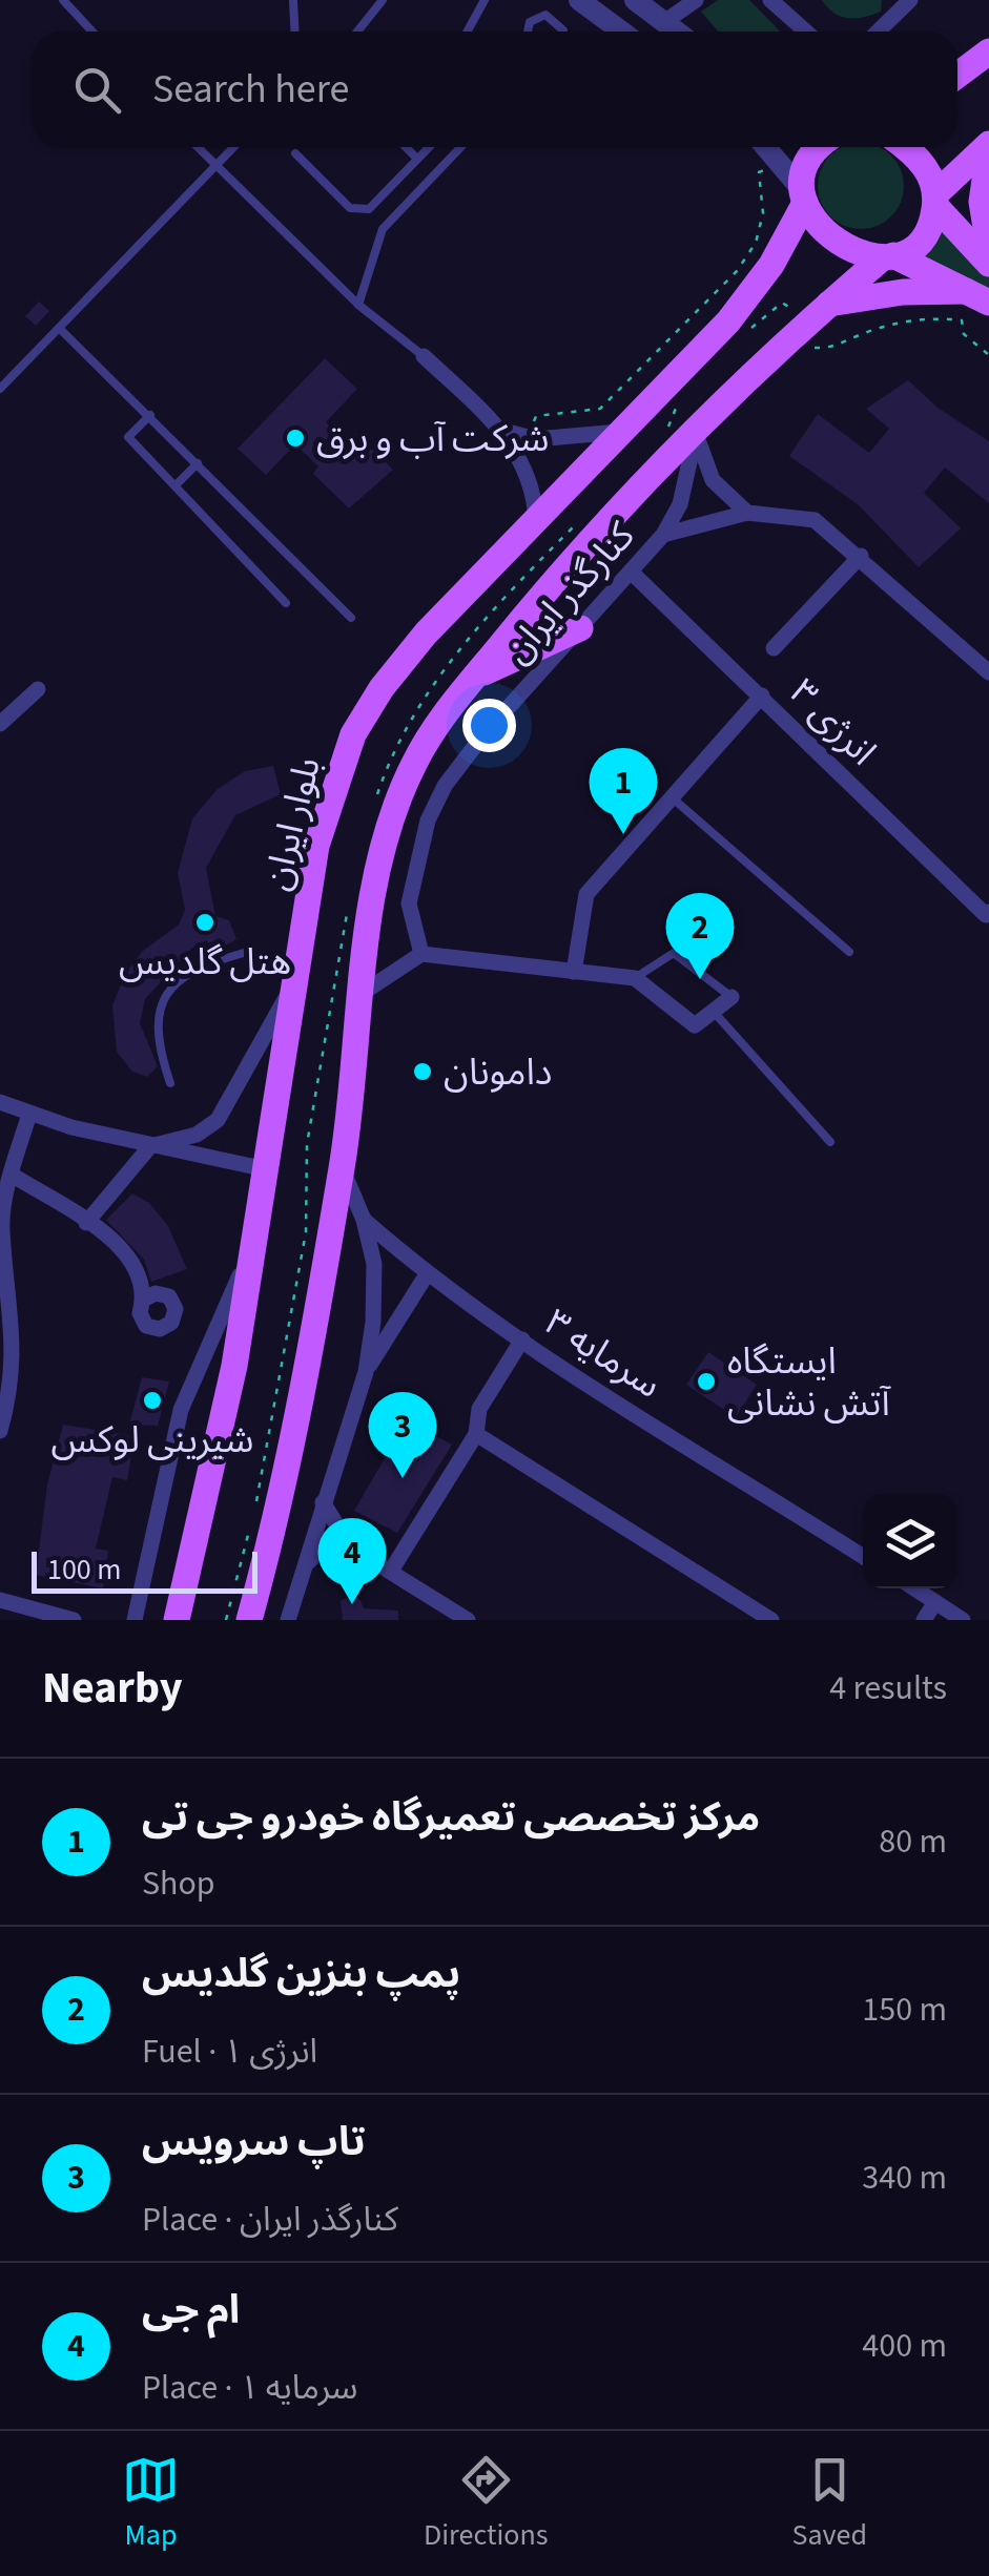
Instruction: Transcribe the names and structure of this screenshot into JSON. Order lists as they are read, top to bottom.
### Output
{
  "streets": {
    "main road": ["بلوار ایران"],
    "street": ["کنارگذر ایران", "انرژی ۳", "سرمایه ۳"]
  },
  "crossings": [
    ["کنارگذر ایران", "انرژی ۳"]
  ],
  "places": [
    "شرکت آب و برق",
    "هتل گلدیس",
    "دامونان",
    "ایستگاه آتش نشانی",
    "شيرينی لوكس"
  ],
  "scale_bar": "100 m",
  "page": {
    "search": "Search here",
    "pins": [
      "1",
      "2",
      "3",
      "4"
    ],
    "scale": "100 m",
    "heading": ["Nearby", "4 results"],
    "list": [
      {
        "mark": "1",
        "name": "مرکز تخصصی تعمیرگاه خودرو جی تی",
        "note": "Shop",
        "value": "80 m"
      },
      {
        "mark": "2",
        "name": "پمپ بنزین گلدیس",
        "note": "Fuel · انرژی ۱",
        "value": "150 m"
      },
      {
        "mark": "3",
        "name": "تاپ سرویس",
        "note": "Place · کنارگذر ایران",
        "value": "340 m"
      },
      {
        "mark": "4",
        "name": "ام جی",
        "note": "Place · سرمایه ۱",
        "value": "400 m"
      }
    ],
    "nav": ["Map", "Directions", "Saved"]
  }
}
